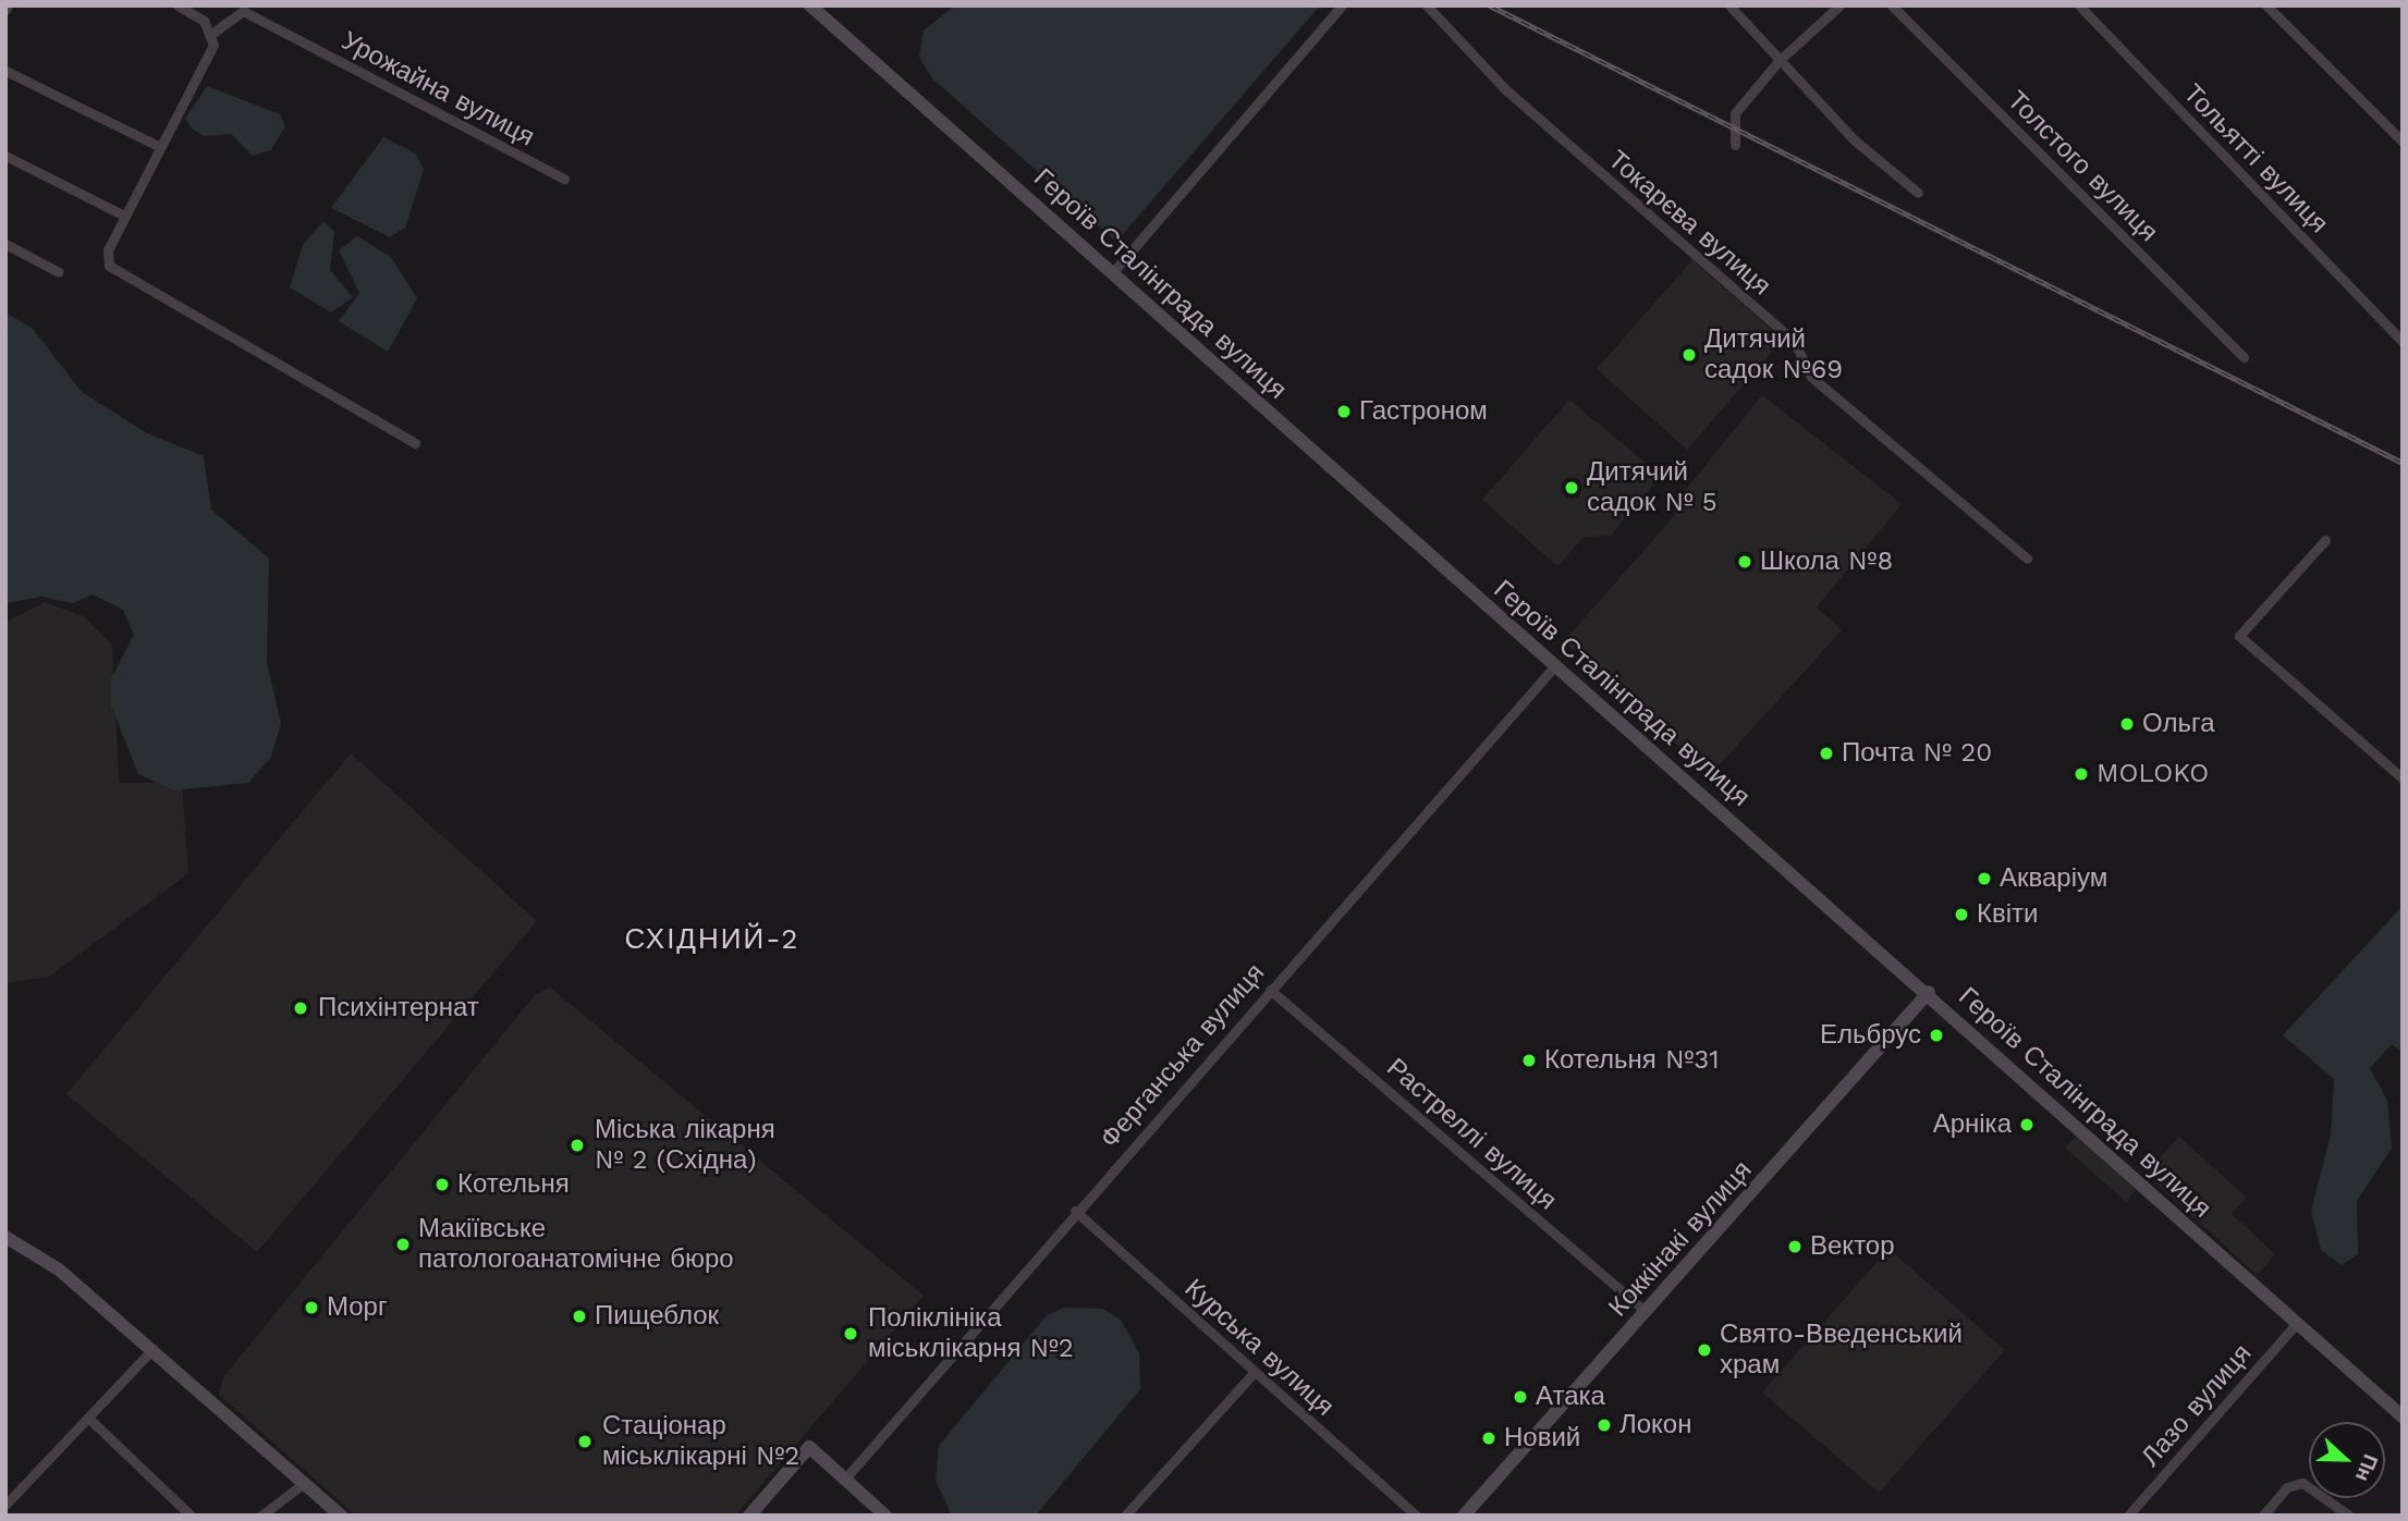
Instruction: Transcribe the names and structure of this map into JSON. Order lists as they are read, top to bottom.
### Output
{
  "streets": {
    "main road": ["Героїв Сталінграда вулиця", "Коккінакі вулиця"],
    "street": [
      "Урожайна вулиця",
      "Тольятті вулиця",
      "Толстого вулиця",
      "Токарєва вулиця",
      "Ферганська вулиця",
      "Растреллі вулиця",
      "Курська вулиця",
      "Лазо вулиця"
    ]
  },
  "crossings": [
    ["Героїв Сталінграда вулиця", "Ферганська вулиця"],
    ["Героїв Сталінграда вулиця", "Коккінакі вулиця"],
    ["Героїв Сталінграда вулиця", "Лазо вулиця"],
    ["Ферганська вулиця", "Растреллі вулиця"],
    ["Ферганська вулиця", "Курська вулиця"],
    ["Растреллі вулиця", "Коккінакі вулиця"]
  ],
  "districts": ["СХІДНИЙ-2"],
  "places": [
    "Дитячий садок №69",
    "Гастроном",
    "Дитячий садок № 5",
    "Школа №8",
    "Ольга",
    "Почта № 20",
    "MOLOKO",
    "Акваріум",
    "Квіти",
    "Психінтернат",
    "Ельбрус",
    "Котельня №31",
    "Арніка",
    "Міська лікарня № 2 (Східна)",
    "Котельня",
    "Макіївське патологоанатомічне бюро",
    "Вектор",
    "Морг",
    "Пищеблок",
    "Поліклініка міськлікарня №2",
    "Свято-Введенський храм",
    "Атака",
    "Локон",
    "Новий",
    "Стаціонар міськлікарні №2"
  ],
  "north": "right"
}
